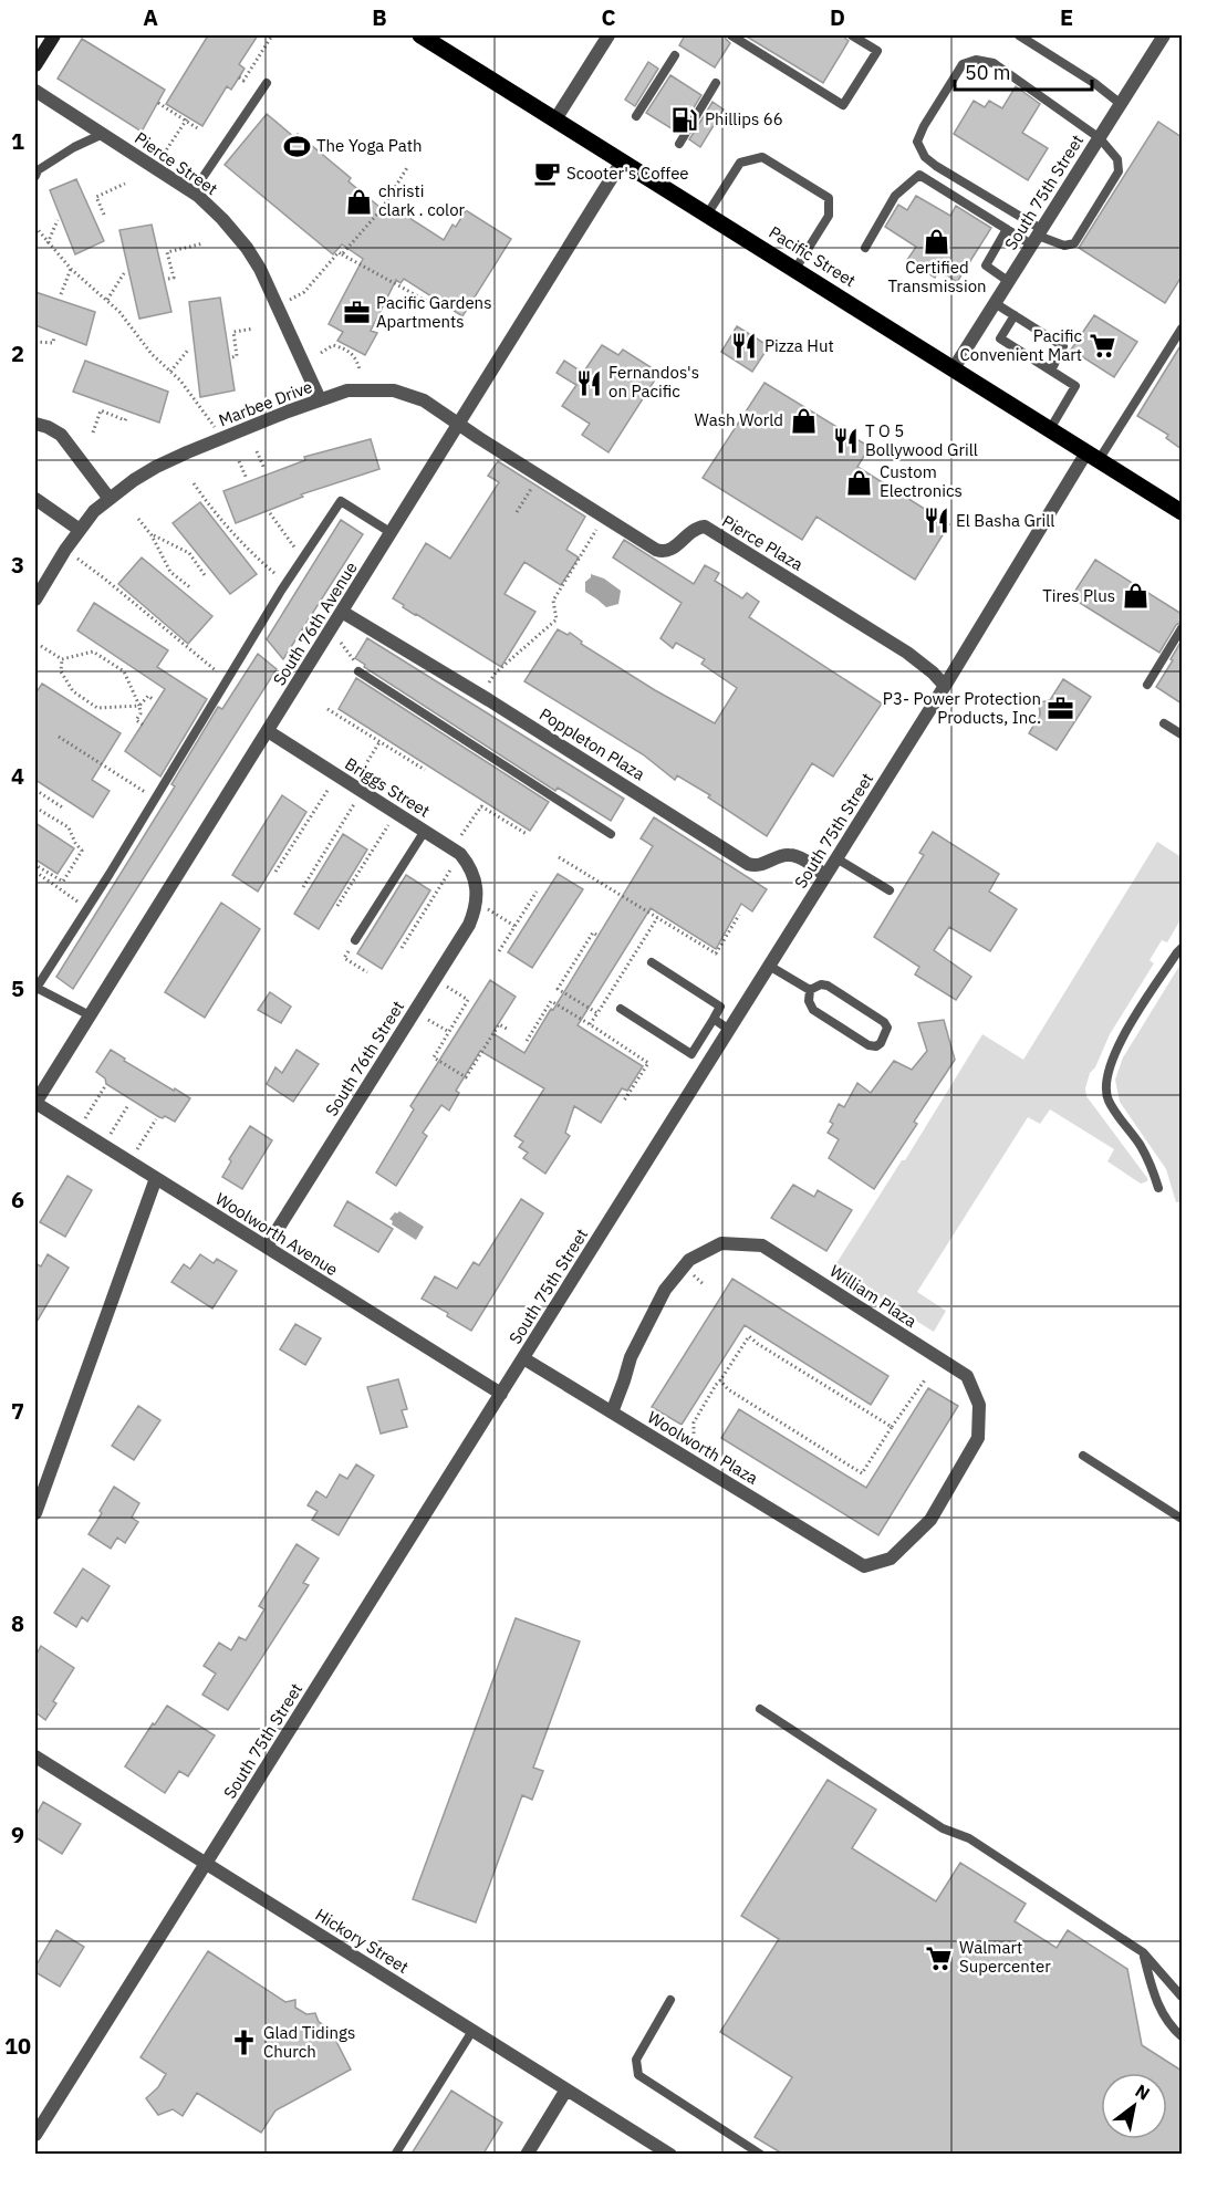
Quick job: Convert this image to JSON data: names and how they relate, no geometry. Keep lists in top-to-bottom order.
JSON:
{
  "streets": {
    "main road": ["Pacific Street"],
    "street": [
      "Pierce Street",
      "South 75th Street",
      "Marbee Drive",
      "Pierce Plaza",
      "South 76th Avenue",
      "Poppleton Plaza",
      "Briggs Street",
      "South 76th Street",
      "Woolworth Avenue",
      "William Plaza",
      "Woolworth Plaza",
      "Hickory Street"
    ]
  },
  "crossings": [
    ["Pierce Street", "Marbee Drive"],
    ["South 75th Street", "Pacific Street"],
    ["South 75th Street", "Pierce Plaza"],
    ["South 75th Street", "Poppleton Plaza"],
    ["South 75th Street", "Woolworth Avenue"],
    ["South 75th Street", "Woolworth Plaza"],
    ["South 75th Street", "Hickory Street"],
    ["Pacific Street", "South 76th Avenue"],
    ["Marbee Drive", "Pierce Plaza"],
    ["Marbee Drive", "South 76th Avenue"],
    ["Pierce Plaza", "South 76th Avenue"],
    ["South 76th Avenue", "Poppleton Plaza"],
    ["South 76th Avenue", "Briggs Street"],
    ["South 76th Avenue", "Woolworth Avenue"],
    ["Briggs Street", "South 76th Street"],
    ["South 76th Street", "Woolworth Avenue"],
    ["William Plaza", "Woolworth Plaza"]
  ],
  "places": {
    "fuel station": ["Phillips 66"],
    "sports": ["The Yoga Path"],
    "cafe": ["Scooter's Coffee"],
    "shop": [
      "christi clark . color",
      "Certified Transmission",
      "Wash World",
      "Custom Electronics",
      "Tires Plus"
    ],
    "office": ["Pacific Gardens Apartments", "P3- Power Protection Products, Inc."],
    "restaurant": [
      "Pizza Hut",
      "Fernandos's on Pacific",
      "T O 5 Bollywood Grill",
      "El Basha Grill"
    ],
    "supermarket": ["Pacific Convenient Mart", "Walmart Supercenter"],
    "church": ["Glad Tidings Church"]
  },
  "scale_bar": "50 m",
  "north": "top right",
  "grid": {
    "columns": [
      "A",
      "B",
      "C",
      "D",
      "E"
    ],
    "rows": [
      "1",
      "2",
      "3",
      "4",
      "5",
      "6",
      "7",
      "8",
      "9",
      "10"
    ]
  }
}
